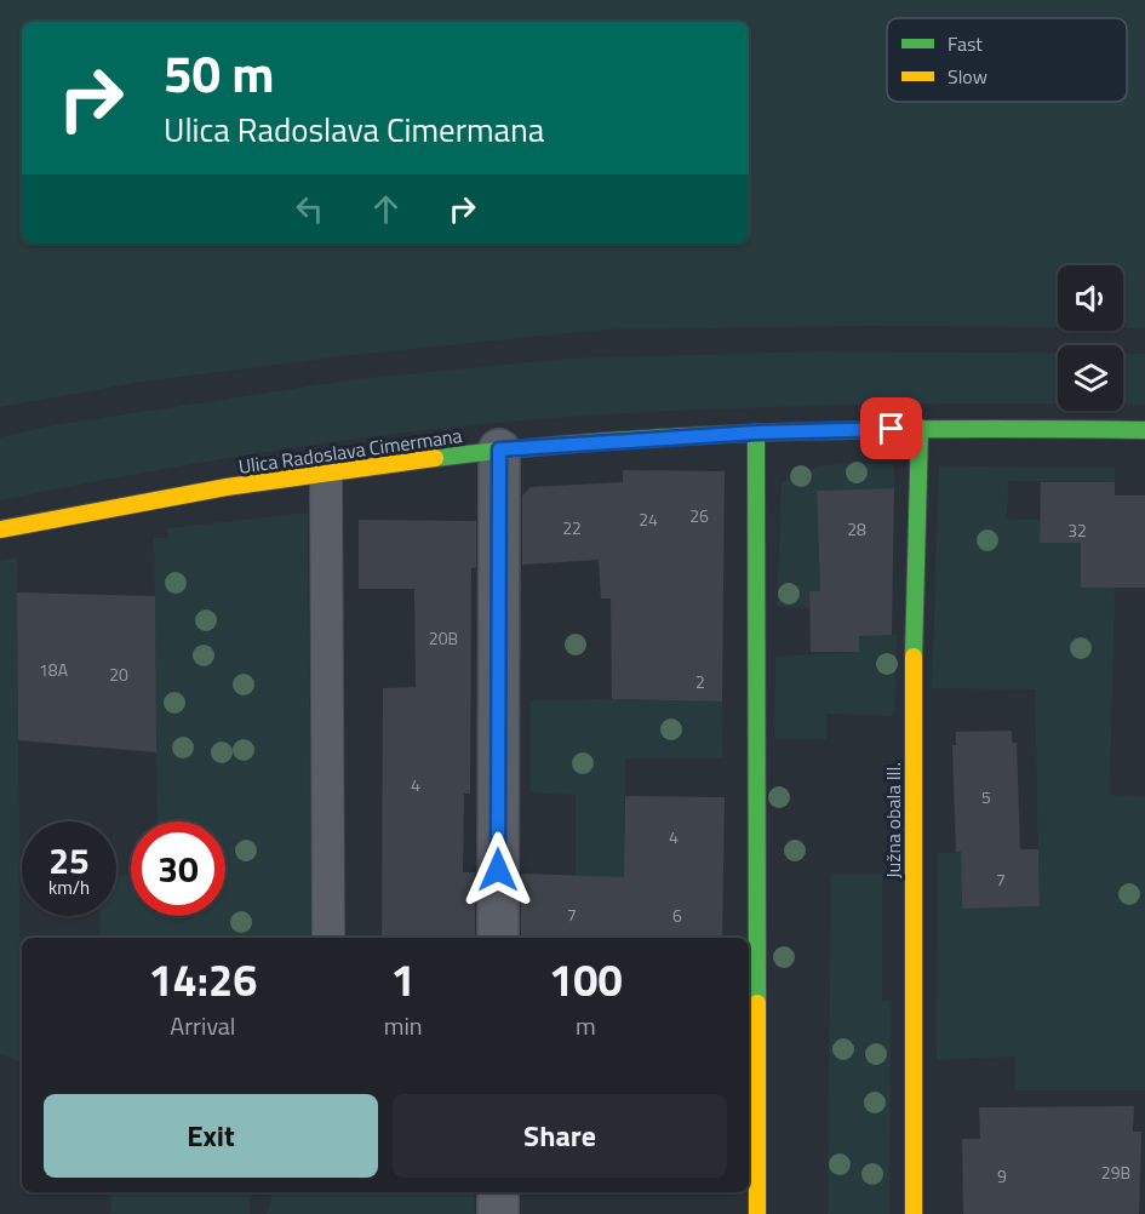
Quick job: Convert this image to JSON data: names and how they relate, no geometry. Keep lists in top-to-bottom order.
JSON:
{
  "streets": {
    "street": ["Ulica Radoslava Cimermana", "Južna obala III."]
  },
  "crossings": [
    ["Ulica Radoslava Cimermana", "Južna obala III."]
  ],
  "house_numbers": [
    "26",
    "24",
    "22",
    "28",
    "32",
    "20B",
    "18A",
    "20",
    "2",
    "4",
    "5",
    "4",
    "7",
    "7",
    "6",
    "29B",
    "9"
  ],
  "legend": ["Fast", "Slow"],
  "page": {
    "turn": ["50 m", "Ulica Radoslava Cimermana"],
    "speed": "25 km/h",
    "limit": "30",
    "eta": [
      "14:26",
      "Arrival",
      "1",
      "min",
      "100",
      "m"
    ],
    "buttons": ["Exit", "Share"]
  }
}
